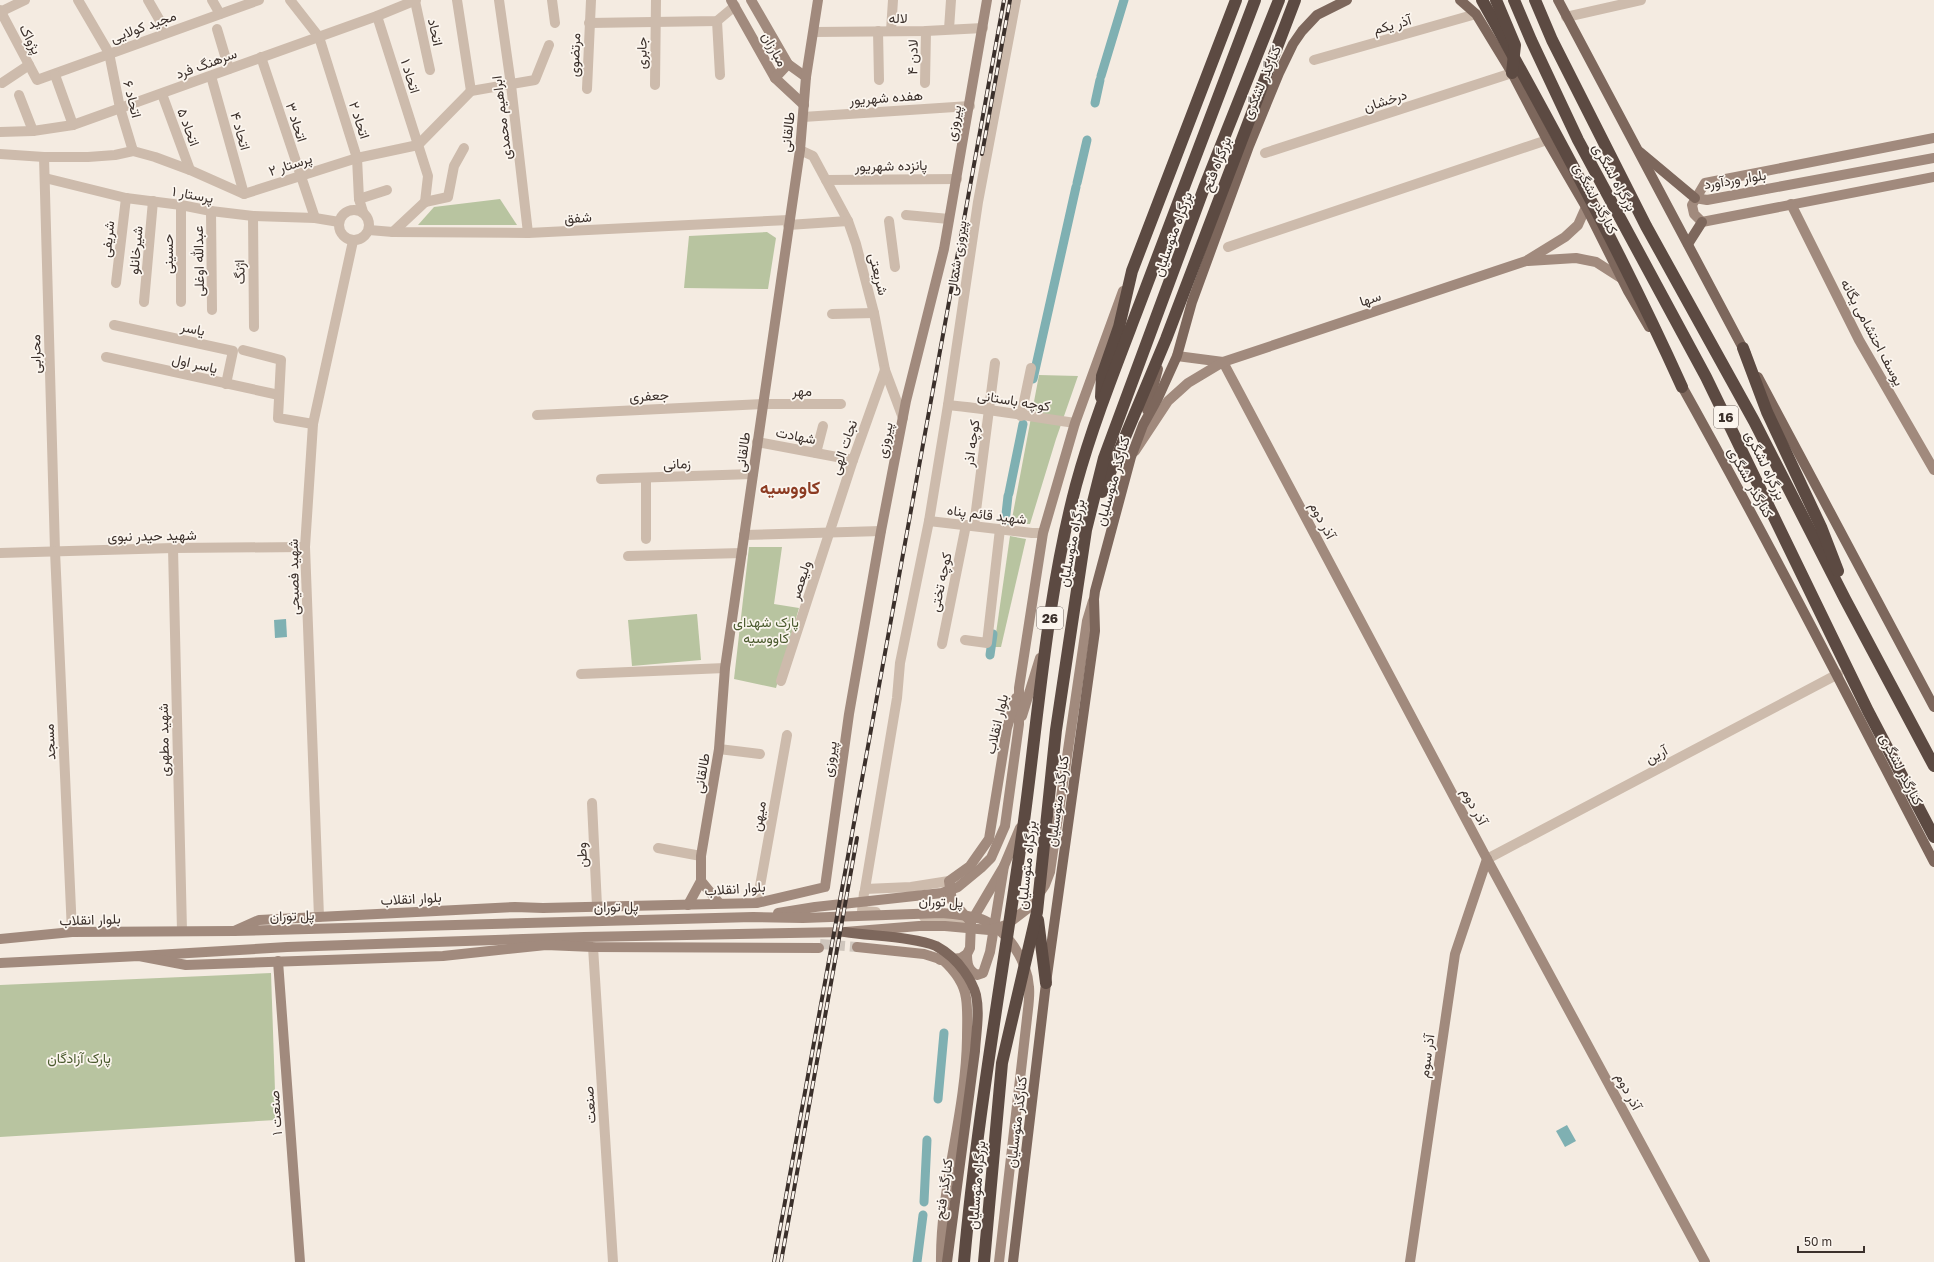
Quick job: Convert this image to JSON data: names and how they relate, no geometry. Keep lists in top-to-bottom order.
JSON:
{
  "streets": {
    "highway": [
      "بزرگراه فتح",
      "بزرگراه لشگری",
      "بزرگراه متوسلیان",
      "16",
      "26"
    ],
    "main road": [
      "کنارگذر لشگری",
      "کنارگذر متوسلیان",
      "پل توران",
      "کنارگذر فتح"
    ],
    "street": [
      "لاله",
      "آذر یکم",
      "مجید کولایی",
      "اتحاد",
      "پژواک",
      "مبارزان",
      "جابری",
      "مرتضوی",
      "لادن ۴",
      "سرهنگ فرد",
      "اتحاد ۱",
      "هفده شهریور",
      "اتحاد ۶",
      "درخشان",
      "ابراهیم محمدی",
      "اتحاد ۲",
      "اتحاد ۳",
      "پیروزی",
      "اتحاد ۵",
      "اتحاد ۴",
      "طالقانی",
      "پرستار ۲",
      "پانزده شهریور",
      "بلوار وردآورد",
      "پرستار ۱",
      "شفق",
      "شریفی",
      "شیرخانلو",
      "حسینی",
      "پیروزی شمالی",
      "عبدالله اوغلی",
      "اژنگ",
      "شریعتی",
      "سها",
      "یاسر",
      "یوسف احتشامی یگانه",
      "محرابی",
      "یاسر اول",
      "مهر",
      "جعفری",
      "کوچه باستانی",
      "شهادت",
      "کوچه اذر",
      "نجات الهی",
      "زمانی",
      "شهید قائم پناه",
      "آذر دوم",
      "شهید حیدر نبوی",
      "شهید فصیحی",
      "ولیعصر",
      "کوچه تختی",
      "بلوار انقلاب",
      "شهید مطهری",
      "مسجد",
      "آرین",
      "میهن",
      "وطن",
      "آذر سوم",
      "صنعت",
      "صنعت ۱"
    ]
  },
  "crossings": [
    ["لاله", "لادن ۴"],
    ["لاله", "پیروزی"],
    ["لاله", "طالقانی"],
    ["آذر یکم", "کنارگذر لشگری"],
    ["مجید کولایی", "پژواک"],
    ["مجید کولایی", "اتحاد ۶"],
    ["اتحاد", "سرهنگ فرد"],
    ["مبارزان", "طالقانی"],
    ["سرهنگ فرد", "اتحاد ۱"],
    ["سرهنگ فرد", "اتحاد ۶"],
    ["سرهنگ فرد", "اتحاد ۲"],
    ["سرهنگ فرد", "اتحاد ۳"],
    ["سرهنگ فرد", "اتحاد ۵"],
    ["سرهنگ فرد", "اتحاد ۴"],
    ["اتحاد ۱", "پرستار ۲"],
    ["کنارگذر لشگری", "درخشان"],
    ["کنارگذر لشگری", "سها"],
    ["کنارگذر لشگری", "کنارگذر متوسلیان"],
    ["کنارگذر لشگری", "آرین"],
    ["هفده شهریور", "پیروزی"],
    ["هفده شهریور", "طالقانی"],
    ["ابراهیم محمدی", "شفق"],
    ["اتحاد ۲", "پرستار ۲"],
    ["اتحاد ۲", "پرستار ۱"],
    ["اتحاد ۲", "شفق"],
    ["اتحاد ۲", "شهید فصیحی"],
    ["اتحاد ۳", "پرستار ۲"],
    ["اتحاد ۳", "پرستار ۱"],
    ["پیروزی", "پانزده شهریور"],
    ["پیروزی", "شریعتی"],
    ["پیروزی", "بلوار انقلاب"],
    ["اتحاد ۴", "پرستار ۲"],
    ["طالقانی", "شفق"],
    ["طالقانی", "شریعتی"],
    ["طالقانی", "مهر"],
    ["طالقانی", "جعفری"],
    ["طالقانی", "شهادت"],
    ["طالقانی", "زمانی"],
    ["طالقانی", "بلوار انقلاب"],
    ["بزرگراه فتح", "بزرگراه متوسلیان"],
    ["پانزده شهریور", "شریعتی"],
    ["پرستار ۱", "شفق"],
    ["پرستار ۱", "شریفی"],
    ["پرستار ۱", "شیرخانلو"],
    ["پرستار ۱", "حسینی"],
    ["پرستار ۱", "عبدالله اوغلی"],
    ["پرستار ۱", "اژنگ"],
    ["پرستار ۱", "محرابی"],
    ["پرستار ۱", "شهید فصیحی"],
    ["شفق", "شریعتی"],
    ["شفق", "شهید فصیحی"],
    ["پیروزی شمالی", "کوچه باستانی"],
    ["پیروزی شمالی", "شهید قائم پناه"],
    ["شریعتی", "نجات الهی"],
    ["سها", "کنارگذر متوسلیان"],
    ["سها", "آذر دوم"],
    ["یاسر", "یاسر اول"],
    ["محرابی", "شهید حیدر نبوی"],
    ["محرابی", "مسجد"],
    ["مهر", "جعفری"],
    ["کوچه باستانی", "کوچه اذر"],
    ["شهادت", "نجات الهی"],
    ["کوچه اذر", "شهید قائم پناه"],
    ["کوچه اذر", "کوچه تختی"],
    ["نجات الهی", "ولیعصر"],
    ["کنارگذر متوسلیان", "پل توران"],
    ["شهید قائم پناه", "کوچه تختی"],
    ["آذر دوم", "آرین"],
    ["آذر دوم", "آذر سوم"],
    ["شهید حیدر نبوی", "شهید فصیحی"],
    ["شهید حیدر نبوی", "شهید مطهری"],
    ["شهید حیدر نبوی", "مسجد"],
    ["شهید فصیحی", "بلوار انقلاب"],
    ["بلوار انقلاب", "شهید مطهری"],
    ["بلوار انقلاب", "مسجد"],
    ["بلوار انقلاب", "میهن"],
    ["بلوار انقلاب", "وطن"],
    ["بلوار انقلاب", "پل توران"],
    ["آرین", "آذر سوم"],
    ["پل توران", "کنارگذر فتح"]
  ],
  "districts": ["کاووسیه"],
  "parks": ["پارک شهدای کاووسیه", "پارک آزادگان"],
  "scale_bar": "50 m"
}
